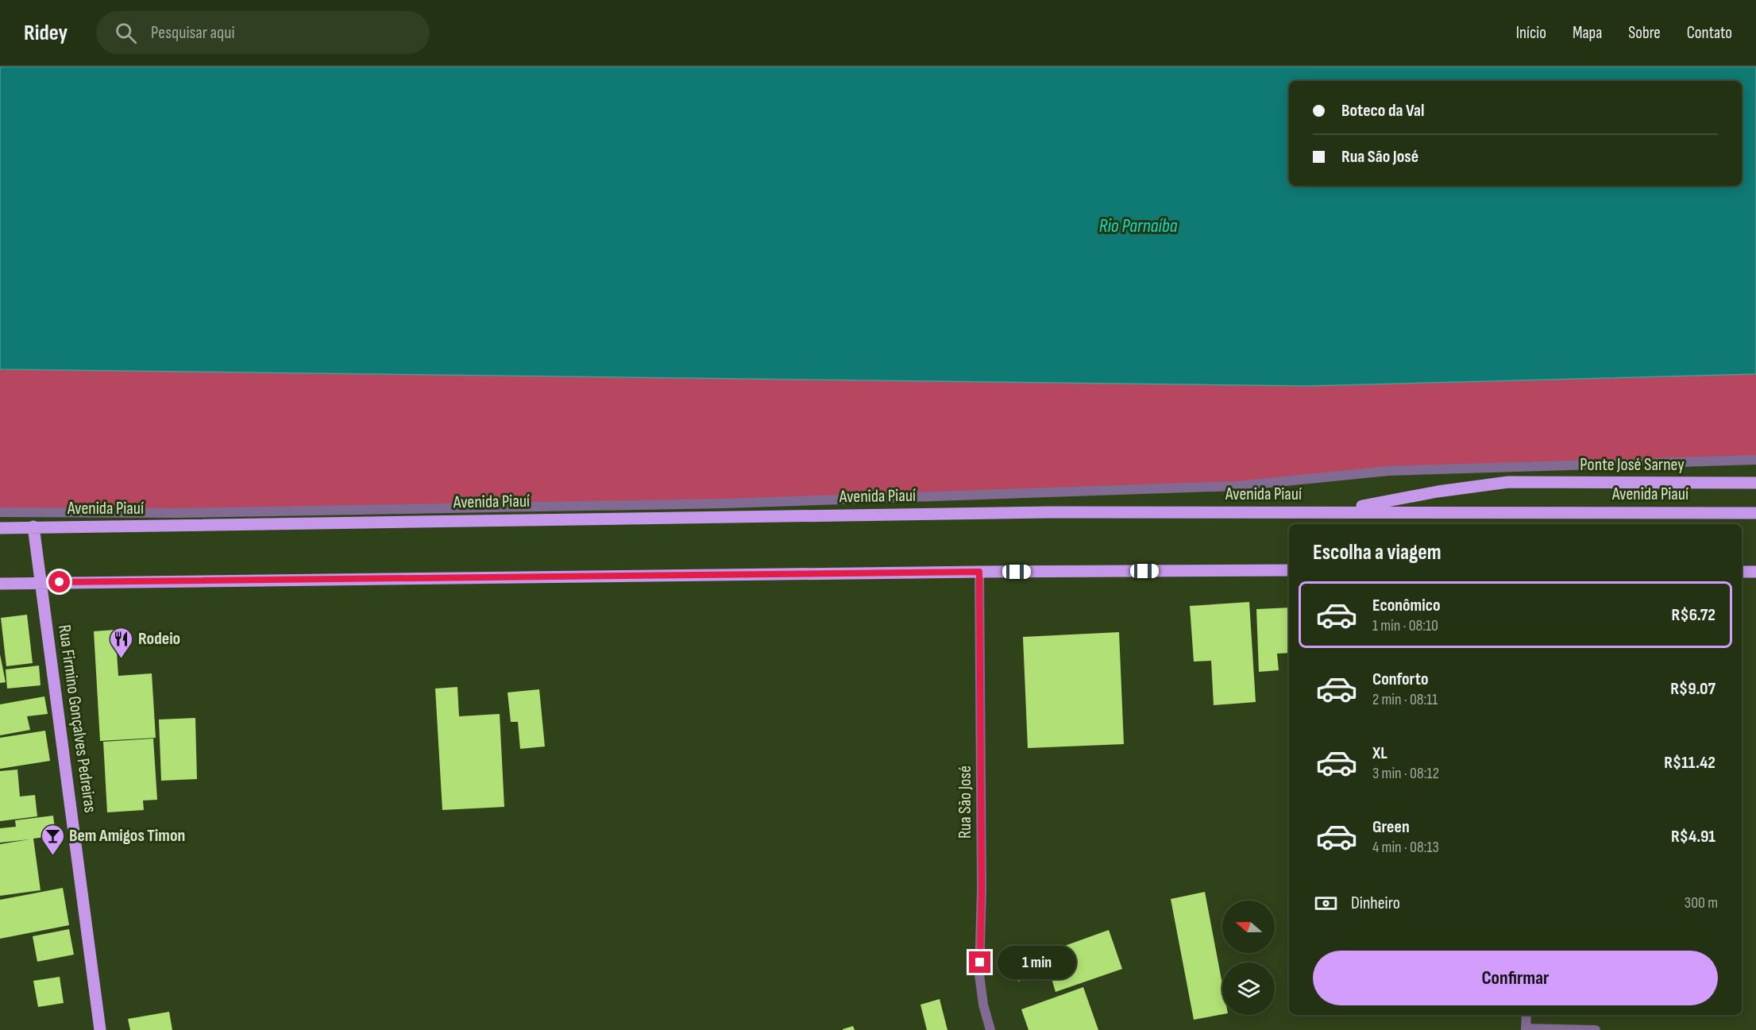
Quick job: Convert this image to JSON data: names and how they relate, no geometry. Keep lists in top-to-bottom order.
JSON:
{
  "streets": {
    "main road": ["Ponte José Sarney", "Avenida Piauí", "Rua Firmino Gonçalves Pedreiras"],
    "street": ["Rua São José"]
  },
  "crossings": [
    ["Ponte José Sarney", "Avenida Piauí"],
    ["Avenida Piauí", "Rua Firmino Gonçalves Pedreiras"]
  ],
  "water": ["Rio Parnaíba"],
  "places": {
    "restaurant": ["Rodeio"],
    "bar": ["Bem Amigos Timon"]
  },
  "north": "left",
  "page": {
    "header": "Ridey",
    "search": "Pesquisar aqui",
    "nav": [
      "Início",
      "Mapa",
      "Sobre",
      "Contato"
    ],
    "banner": ["Boteco da Val", "Rua São José"],
    "heading": "Escolha a viagem",
    "list": [
      {
        "name": "Econômico",
        "note": "1 min · 08:10",
        "value": "R$6.72"
      },
      {
        "name": "Conforto",
        "note": "2 min · 08:11",
        "value": "R$9.07"
      },
      {
        "name": "XL",
        "note": "3 min · 08:12",
        "value": "R$11.42"
      },
      {
        "name": "Green",
        "note": "4 min · 08:13",
        "value": "R$4.91"
      }
    ],
    "pay": ["Dinheiro", "300 m"],
    "buttons": "Confirmar",
    "bubble": "1 min"
  }
}
